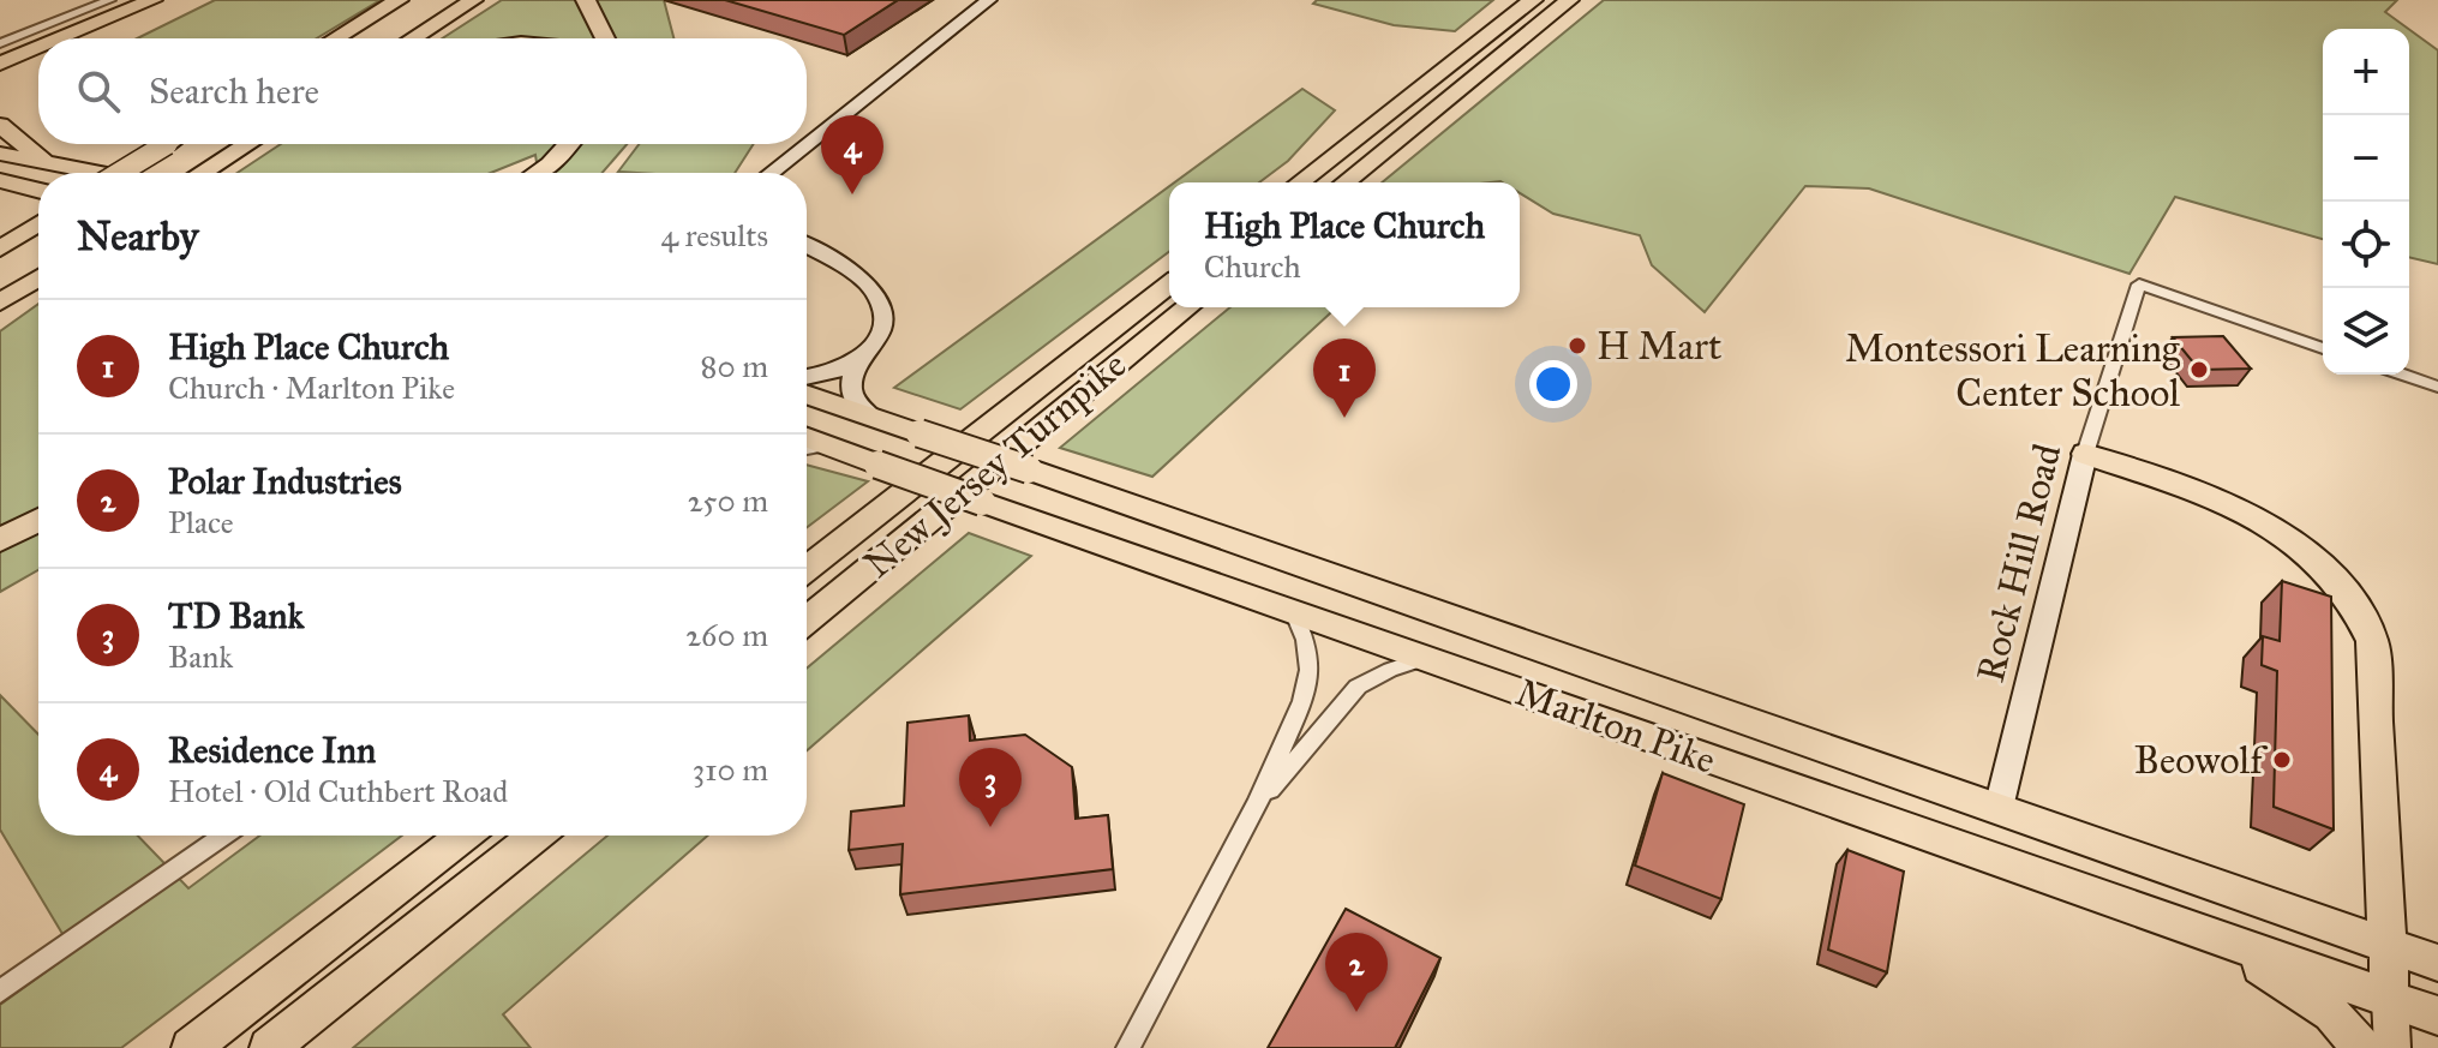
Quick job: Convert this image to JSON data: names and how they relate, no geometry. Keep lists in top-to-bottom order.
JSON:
{
  "streets": {
    "highway": ["New Jersey Turnpike", "Marlton Pike"],
    "street": ["Rock Hill Road"]
  },
  "crossings": [
    ["Rock Hill Road", "Marlton Pike"]
  ],
  "places": ["H Mart", "Montessori Learning Center School", "Beowolf"],
  "page": {
    "map_buttons": ["+", "−"],
    "search": "Search here",
    "pins": [
      "4",
      "1",
      "3",
      "2"
    ],
    "heading": ["Nearby", "4 results"],
    "popup": ["High Place Church", "Church"],
    "list": [
      {
        "mark": "1",
        "name": "High Place Church",
        "note": "Church · Marlton Pike",
        "value": "80 m"
      },
      {
        "mark": "2",
        "name": "Polar Industries",
        "note": "Place",
        "value": "250 m"
      },
      {
        "mark": "3",
        "name": "TD Bank",
        "note": "Bank",
        "value": "260 m"
      },
      {
        "mark": "4",
        "name": "Residence Inn",
        "note": "Hotel · Old Cuthbert Road",
        "value": "310 m"
      }
    ]
  }
}
